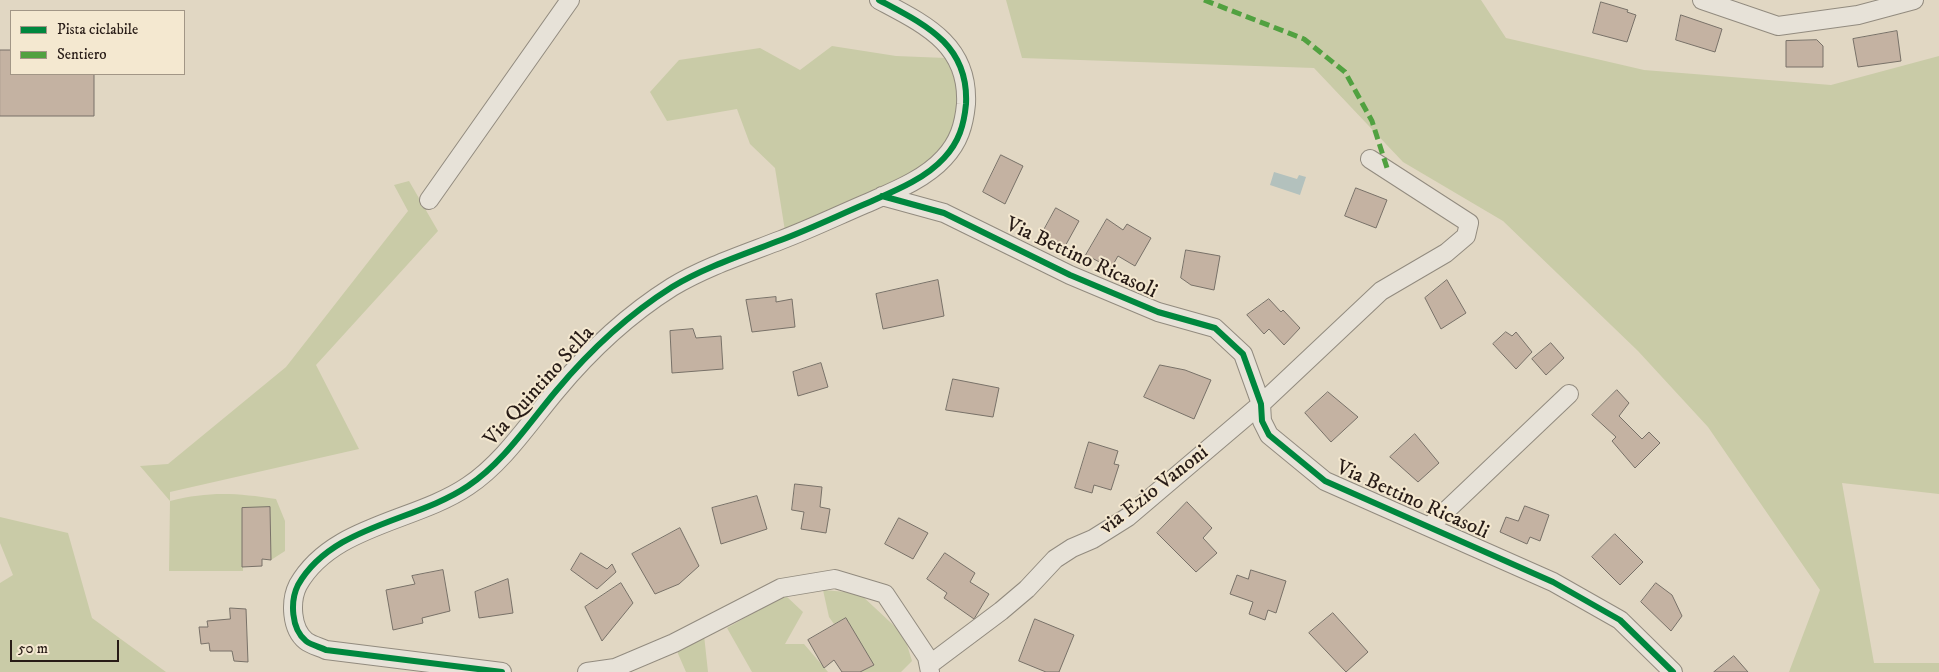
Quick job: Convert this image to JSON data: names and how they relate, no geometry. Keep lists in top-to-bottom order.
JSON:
{
  "streets": {
    "street": ["Via Bettino Ricasoli", "Via Quintino Sella", "via Ezio Vanoni"]
  },
  "crossings": [
    ["Via Bettino Ricasoli", "Via Quintino Sella"],
    ["Via Bettino Ricasoli", "via Ezio Vanoni"]
  ],
  "legend": ["Pista ciclabile", "Sentiero"],
  "scale_bar": "50 m"
}
